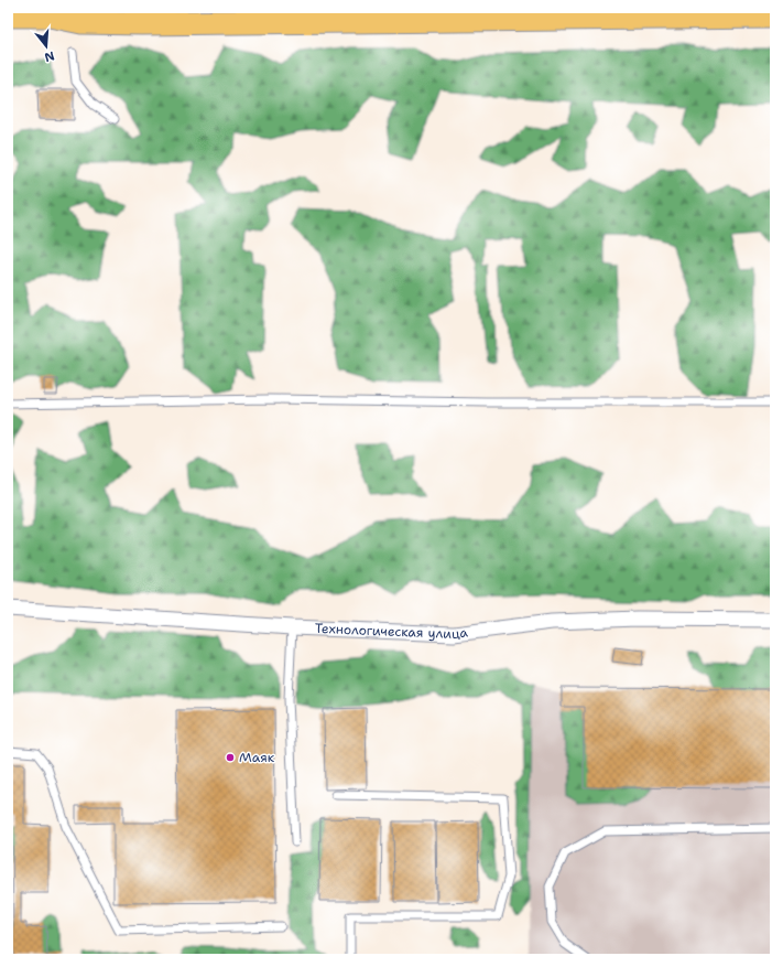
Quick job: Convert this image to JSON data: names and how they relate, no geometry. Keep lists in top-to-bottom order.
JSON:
{
  "streets": {
    "street": ["Технологическая улица"]
  },
  "places": ["Маяк"],
  "north": "bottom"
}
